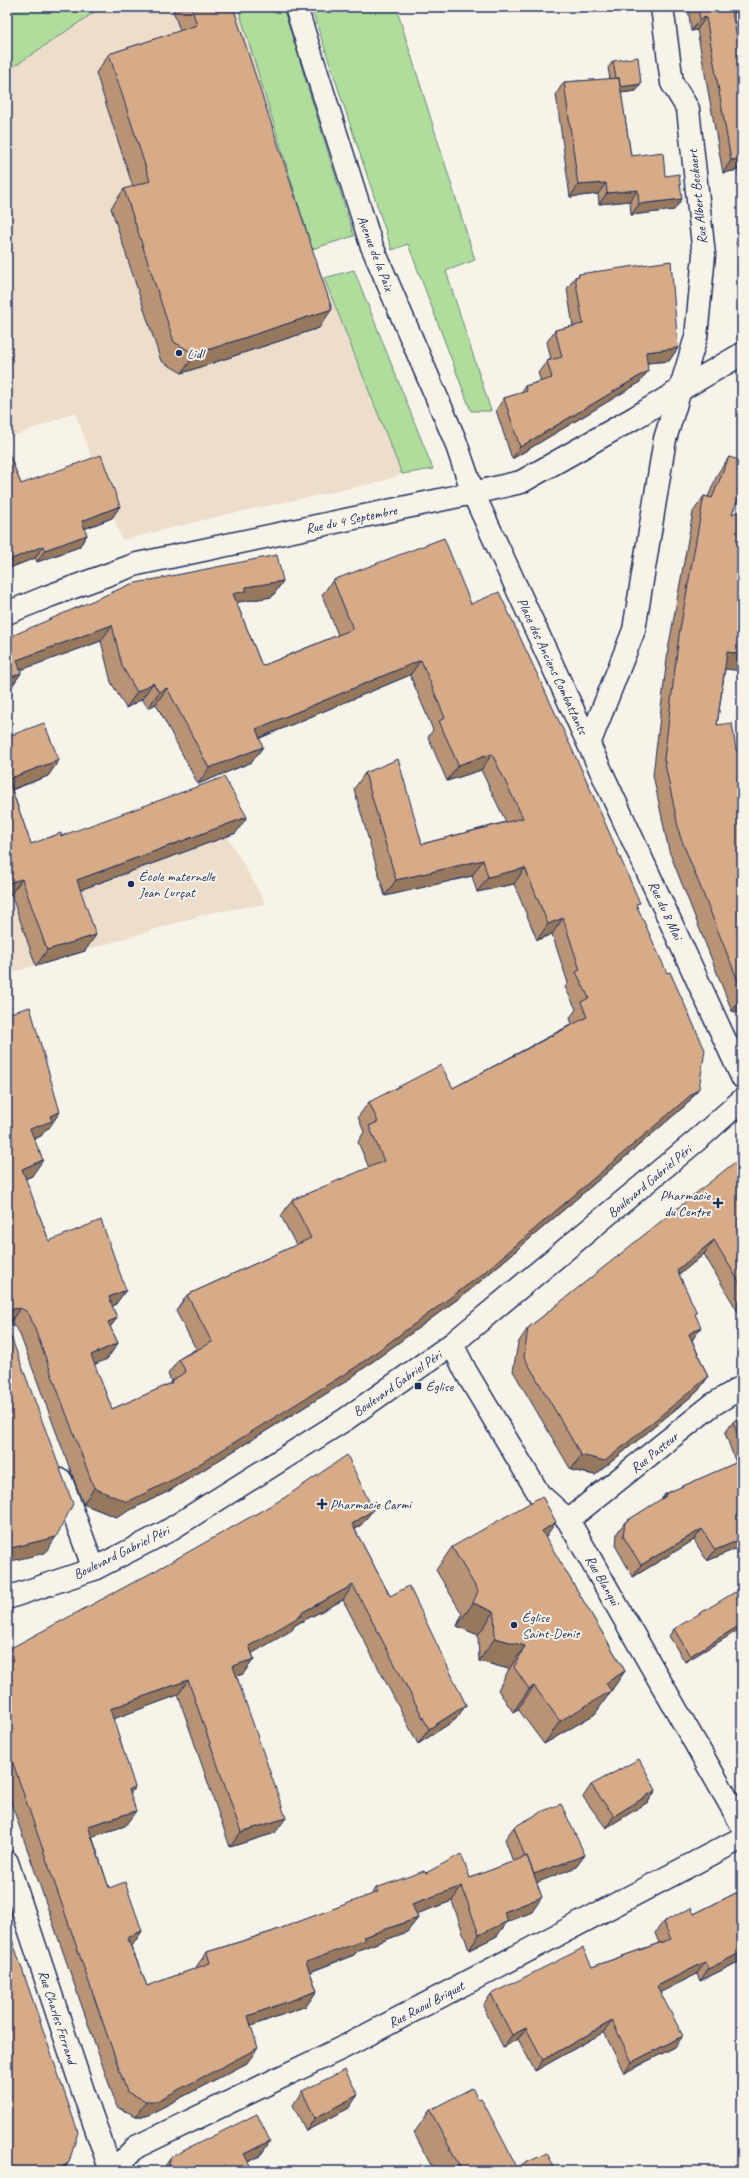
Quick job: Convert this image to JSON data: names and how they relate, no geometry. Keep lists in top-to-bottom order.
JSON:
{
  "streets": {
    "street": [
      "Rue Albert Beckaert",
      "Avenue de la Paix",
      "Rue du 4 Septembre",
      "Place des Anciens Combattants",
      "Rue du 8 Mai",
      "Boulevard Gabriel Péri",
      "Rue Pasteur",
      "Rue Blanqui",
      "Rue Raoul Briquet",
      "Rue Charles Ferrand"
    ]
  },
  "crossings": [
    ["Rue Albert Beckaert", "Rue du 4 Septembre"],
    ["Rue Albert Beckaert", "Place des Anciens Combattants"],
    ["Avenue de la Paix", "Rue du 4 Septembre"],
    ["Avenue de la Paix", "Place des Anciens Combattants"],
    ["Rue du 4 Septembre", "Place des Anciens Combattants"],
    ["Place des Anciens Combattants", "Rue du 8 Mai"],
    ["Boulevard Gabriel Péri", "Rue Blanqui"],
    ["Rue Pasteur", "Rue Blanqui"],
    ["Rue Raoul Briquet", "Rue Charles Ferrand"]
  ],
  "places": {
    "other": ["Lidl", "École maternelle Jean Lurçat", "Église Saint-Denis"],
    "health": ["Pharmacie du Centre", "Pharmacie Carmi"],
    "transit": ["Église"]
  }
}
